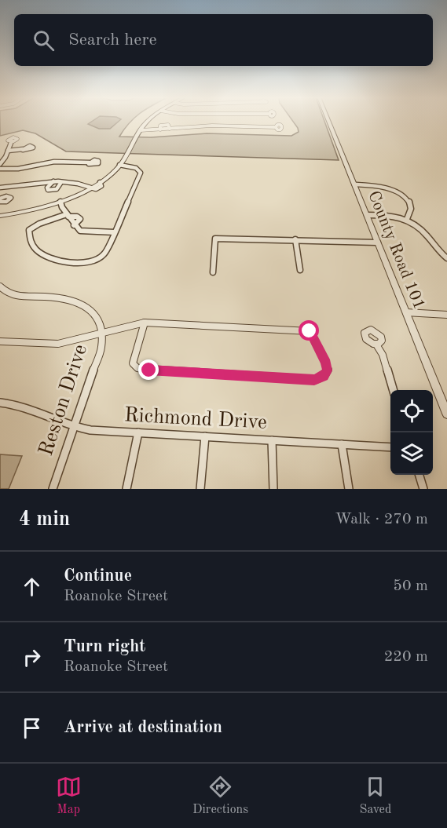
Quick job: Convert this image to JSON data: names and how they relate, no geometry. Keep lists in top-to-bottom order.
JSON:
{
  "streets": {
    "street": ["County Road 101", "Reston Drive", "Richmond Drive"]
  },
  "crossings": [
    ["Reston Drive", "Richmond Drive"]
  ],
  "page": {
    "search": "Search here",
    "heading": ["4 min", "Walk · 270 m"],
    "list": [
      ["Continue", "Roanoke Street", "50 m"],
      ["Turn right", "Roanoke Street", "220 m"],
      "Arrive at destination"
    ],
    "nav": ["Map", "Directions", "Saved"]
  }
}
